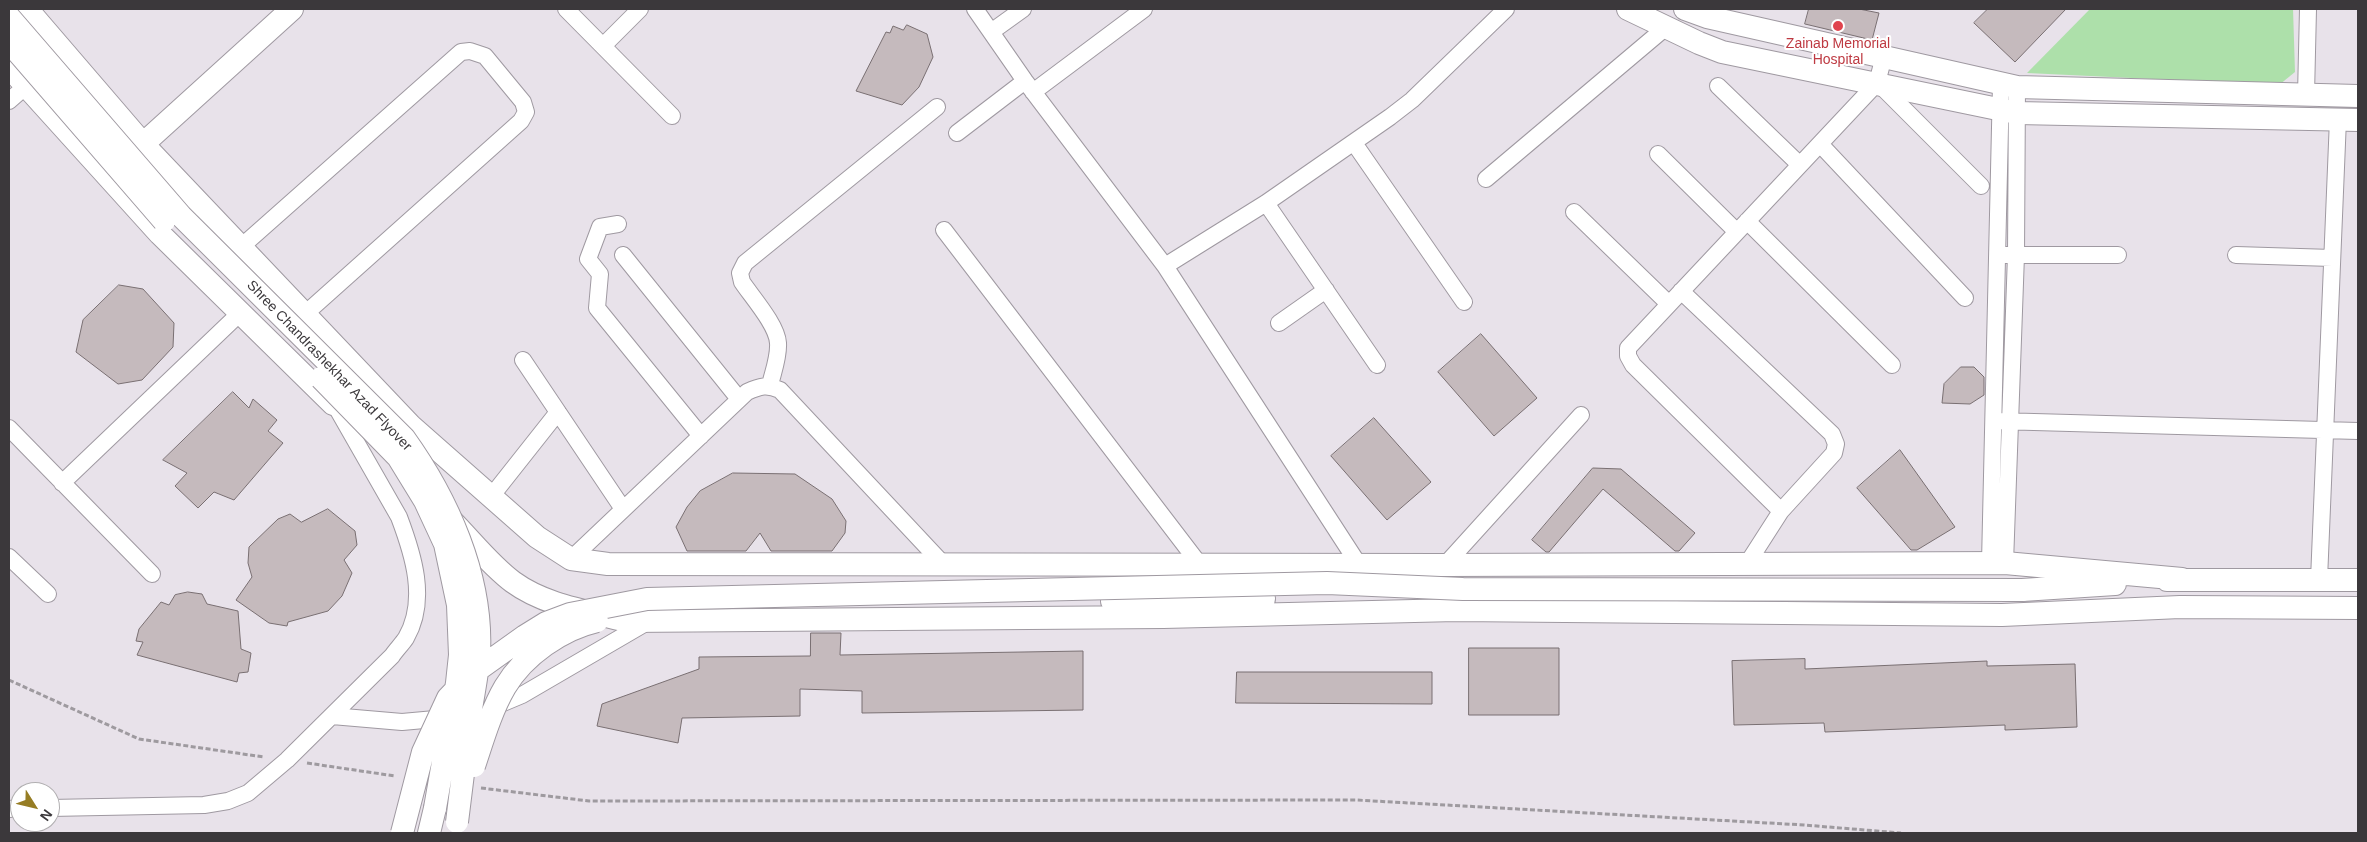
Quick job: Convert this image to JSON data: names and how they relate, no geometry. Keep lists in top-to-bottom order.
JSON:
{
  "streets": {
    "main road": ["Shree Chandrashekhar Azad Flyover"]
  },
  "places": ["Zainab Memorial Hospital"],
  "north": "bottom right"
}
